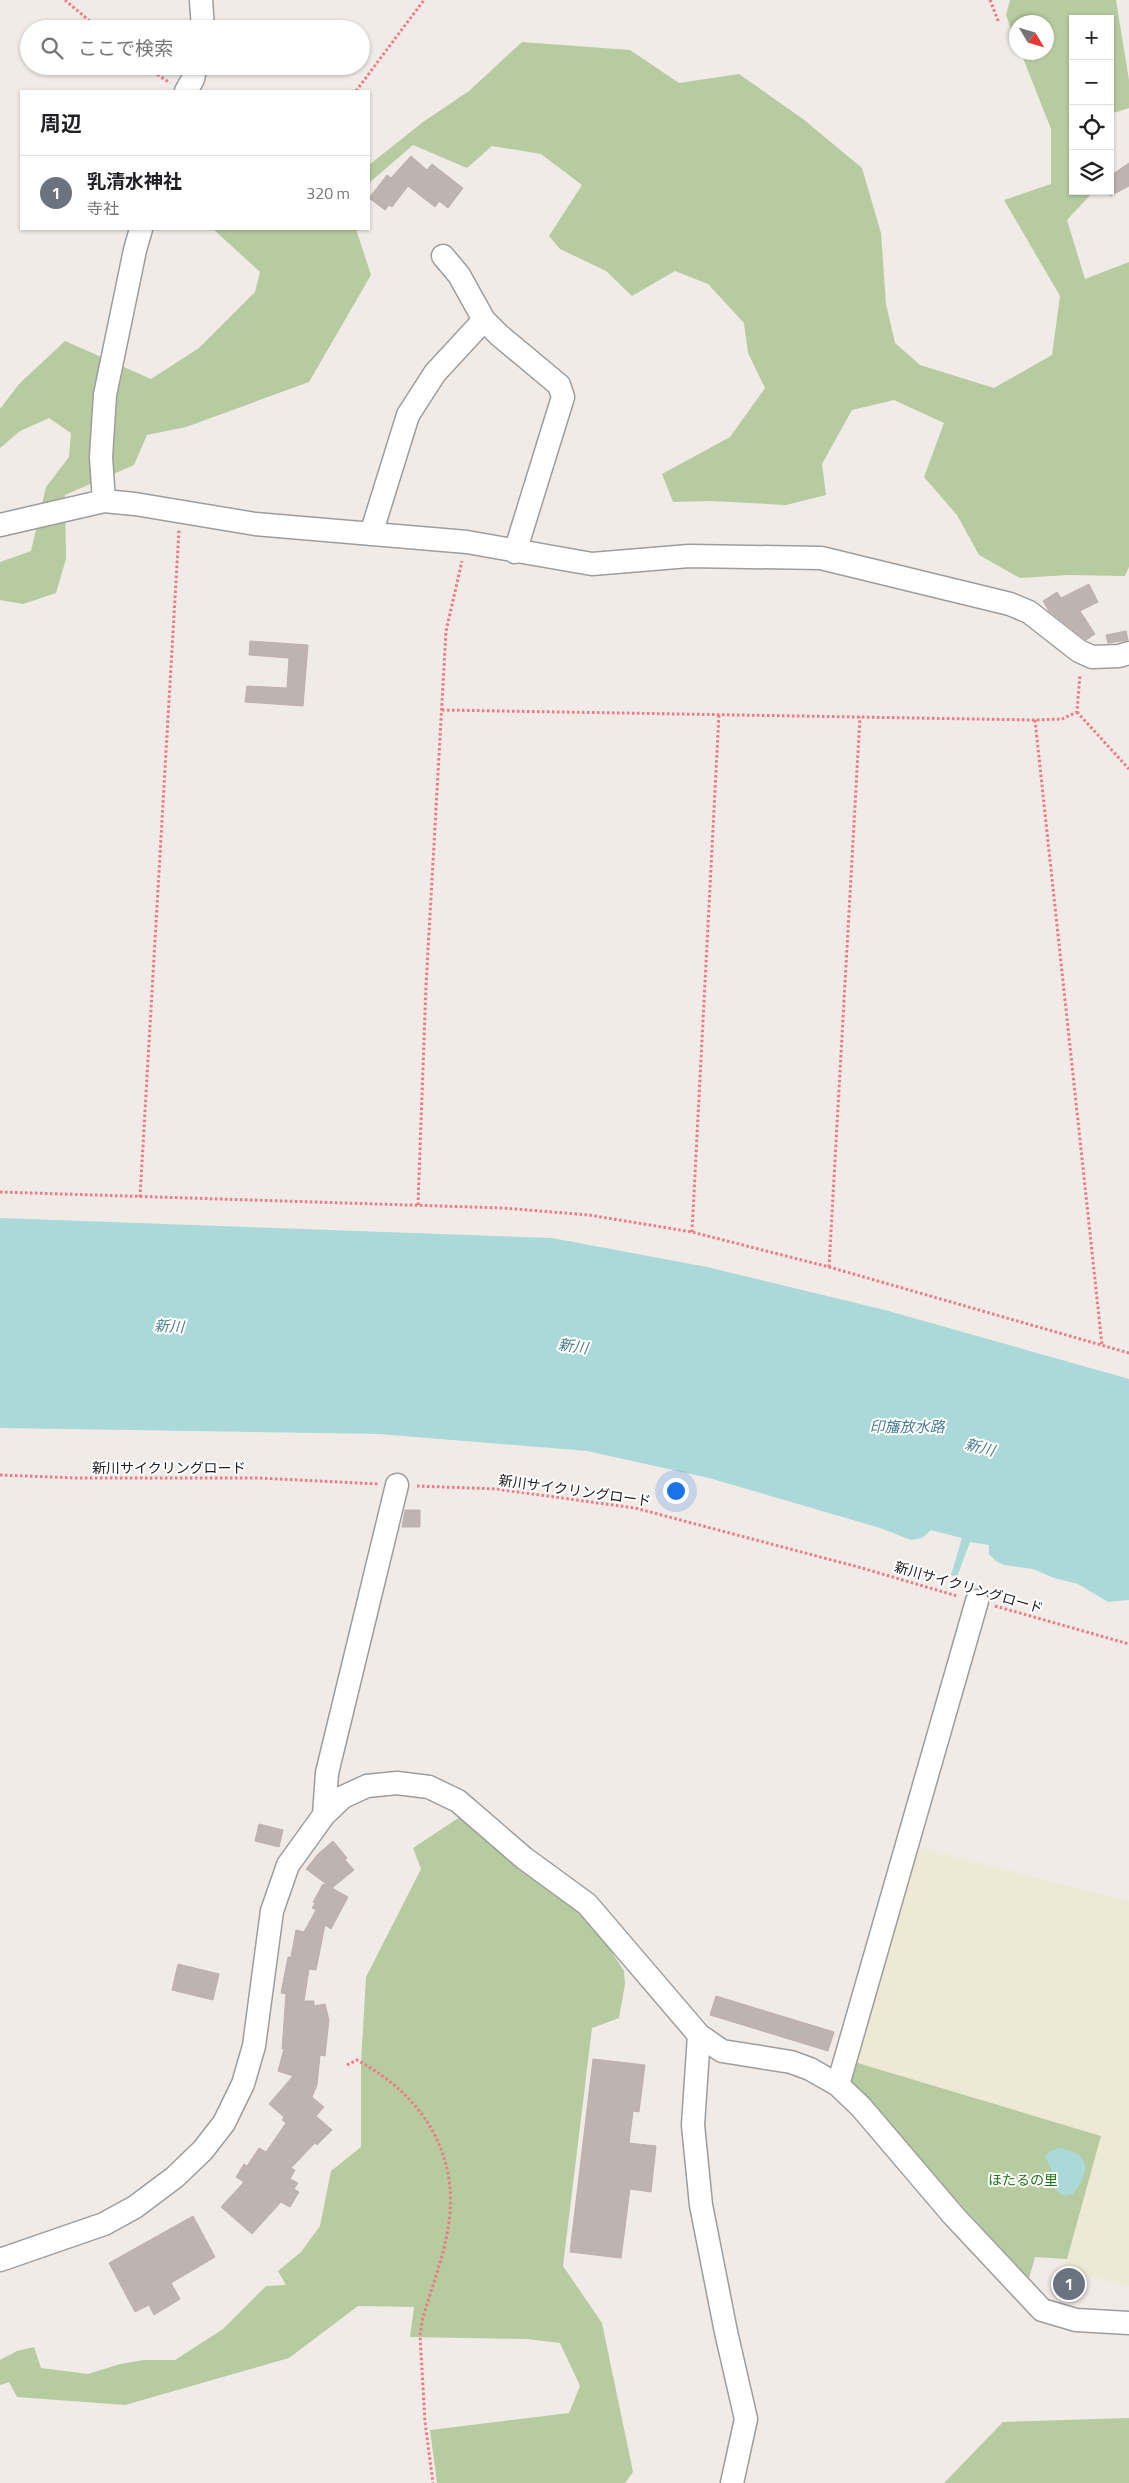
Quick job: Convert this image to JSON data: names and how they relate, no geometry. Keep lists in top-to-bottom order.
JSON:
{
  "streets": {
    "path": ["新川サイクリングロード"]
  },
  "water": ["新川", "印旛放水路"],
  "parks": ["ほたるの里"],
  "north": "bottom right",
  "page": {
    "map_buttons": ["+", "−"],
    "search": "ここで検索",
    "heading": "周辺",
    "list": [
      {
        "mark": "1",
        "name": "乳清水神社",
        "note": "寺社",
        "value": "320 m"
      }
    ],
    "pins": "1"
  }
}
